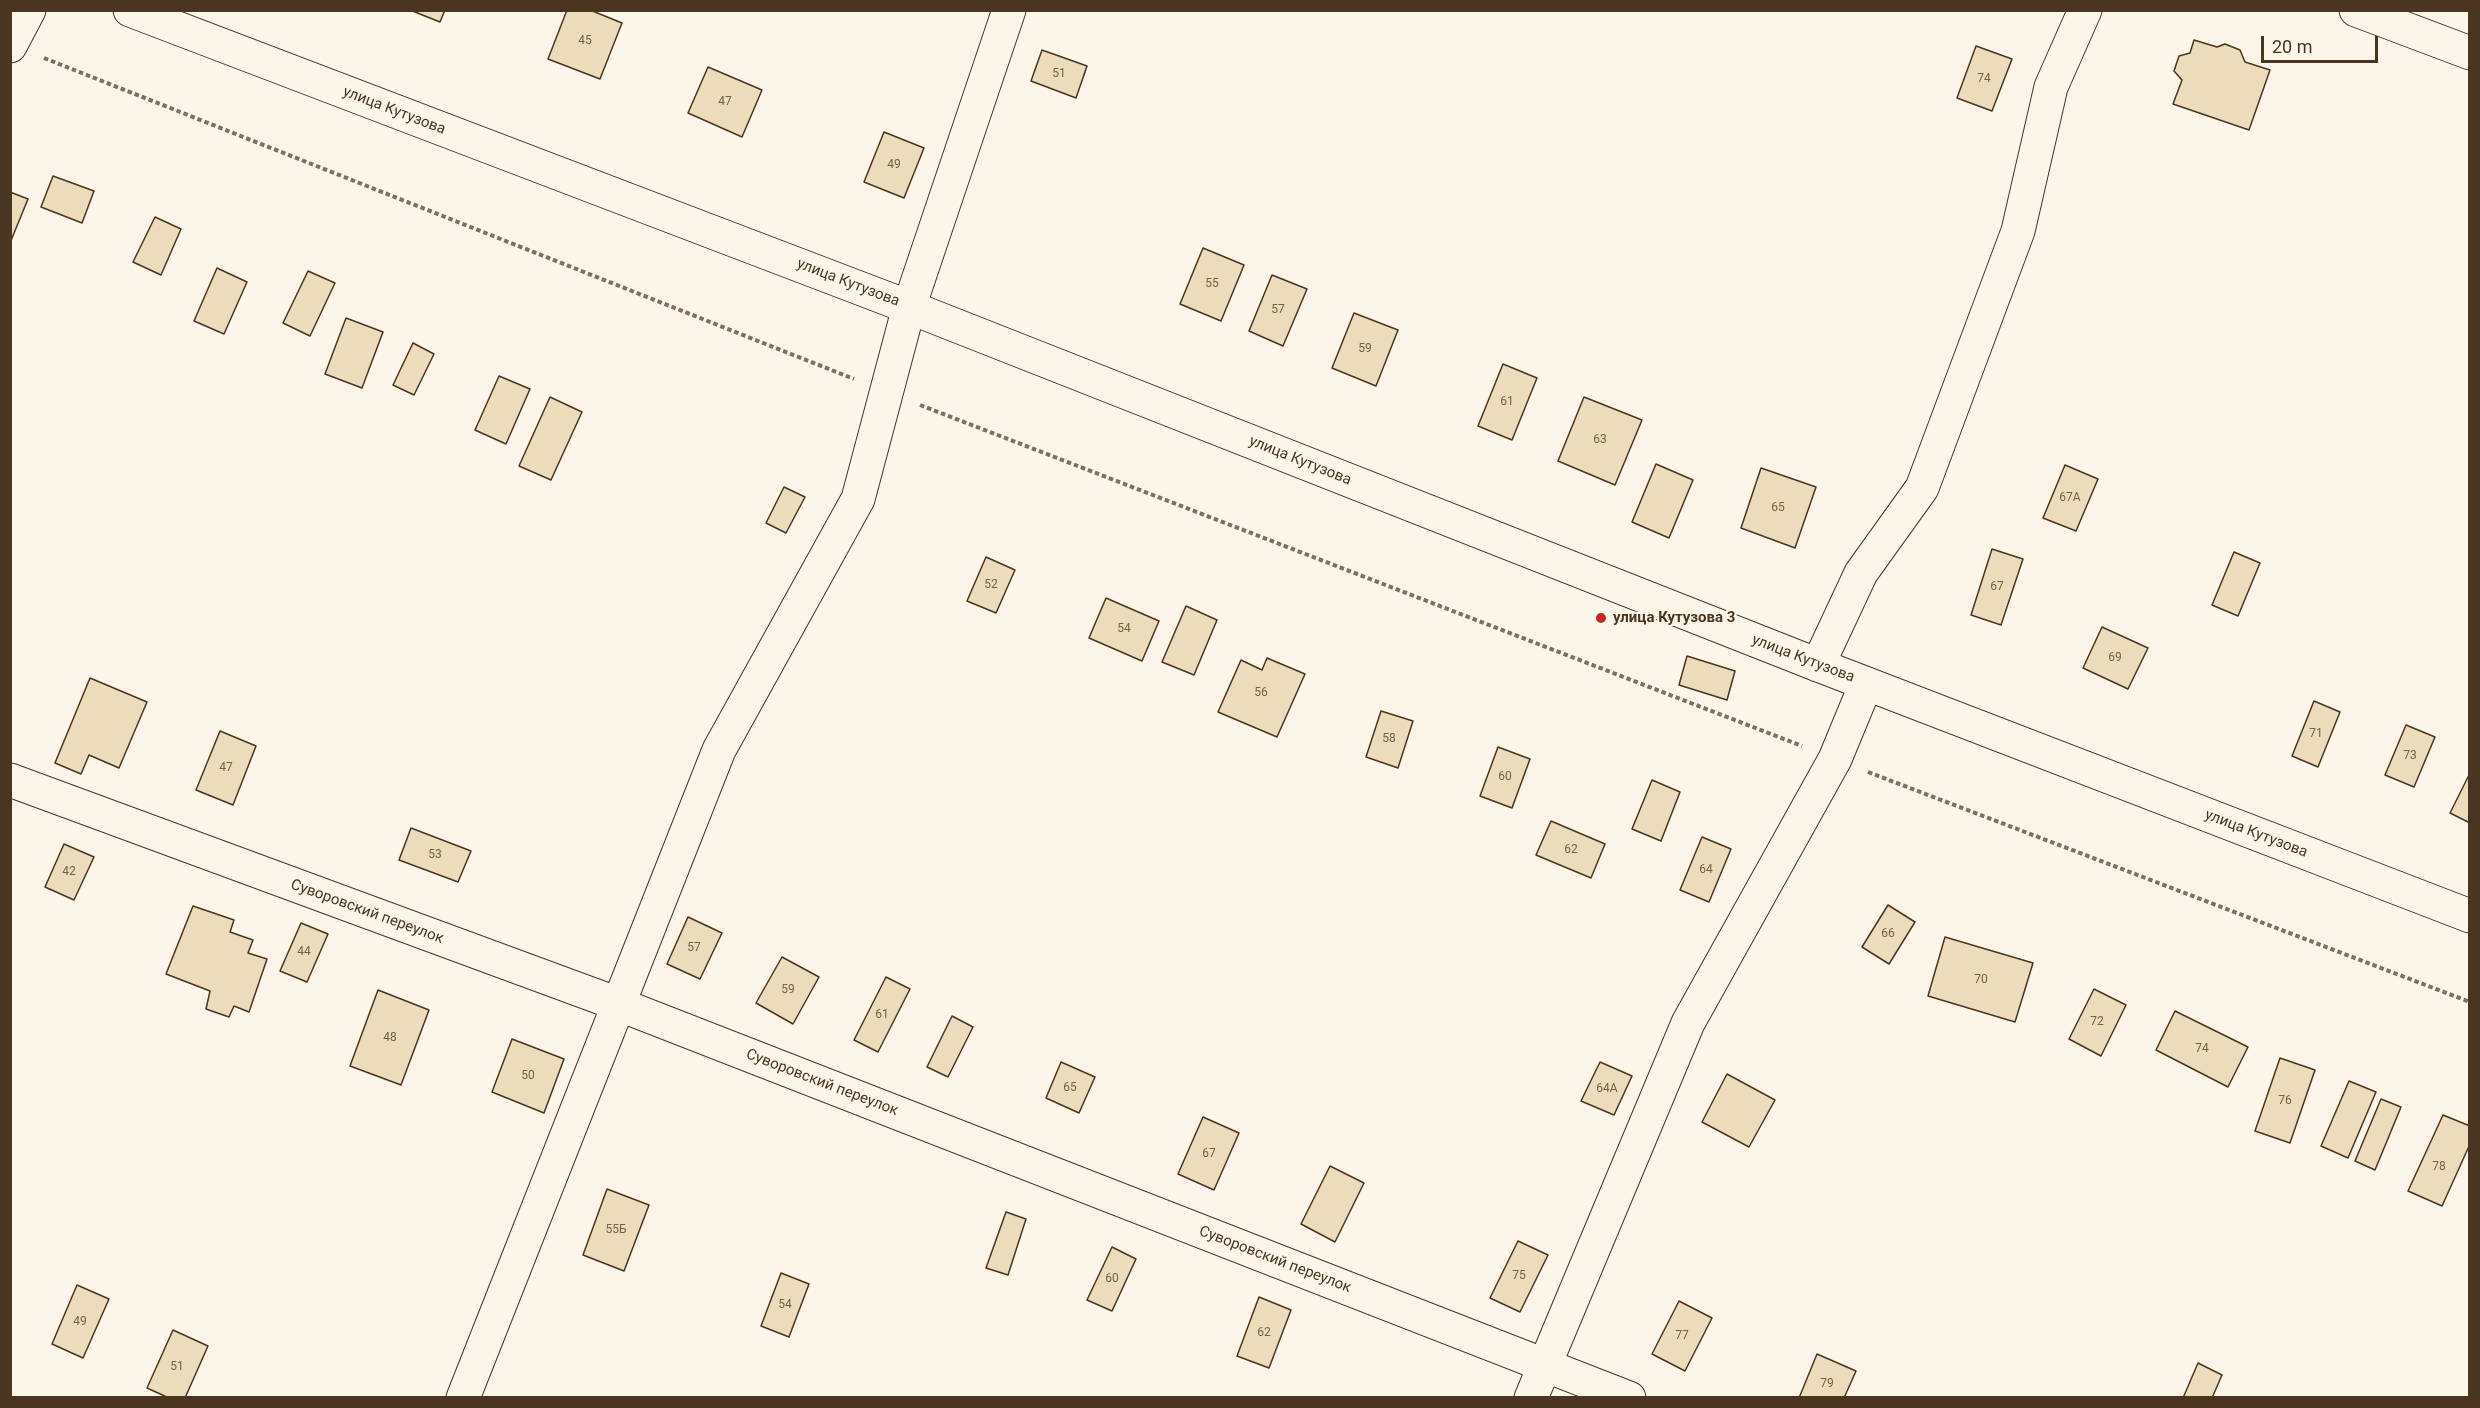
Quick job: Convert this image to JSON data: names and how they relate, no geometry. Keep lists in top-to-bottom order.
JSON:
{
  "streets": {
    "street": ["улица Кутузова", "Суворовский переулок"]
  },
  "places": ["улица Кутузова 3"],
  "house_numbers": [
    "45",
    "51",
    "74",
    "47",
    "49",
    "55",
    "57",
    "59",
    "61",
    "63",
    "67А",
    "65",
    "52",
    "67",
    "54",
    "69",
    "56",
    "71",
    "58",
    "73",
    "47",
    "60",
    "62",
    "53",
    "64",
    "42",
    "66",
    "57",
    "44",
    "70",
    "59",
    "61",
    "72",
    "48",
    "74",
    "50",
    "65",
    "64А",
    "76",
    "67",
    "78",
    "55Б",
    "75",
    "60",
    "54",
    "49",
    "62",
    "77",
    "51",
    "79"
  ],
  "scale_bar": "20 m"
}
